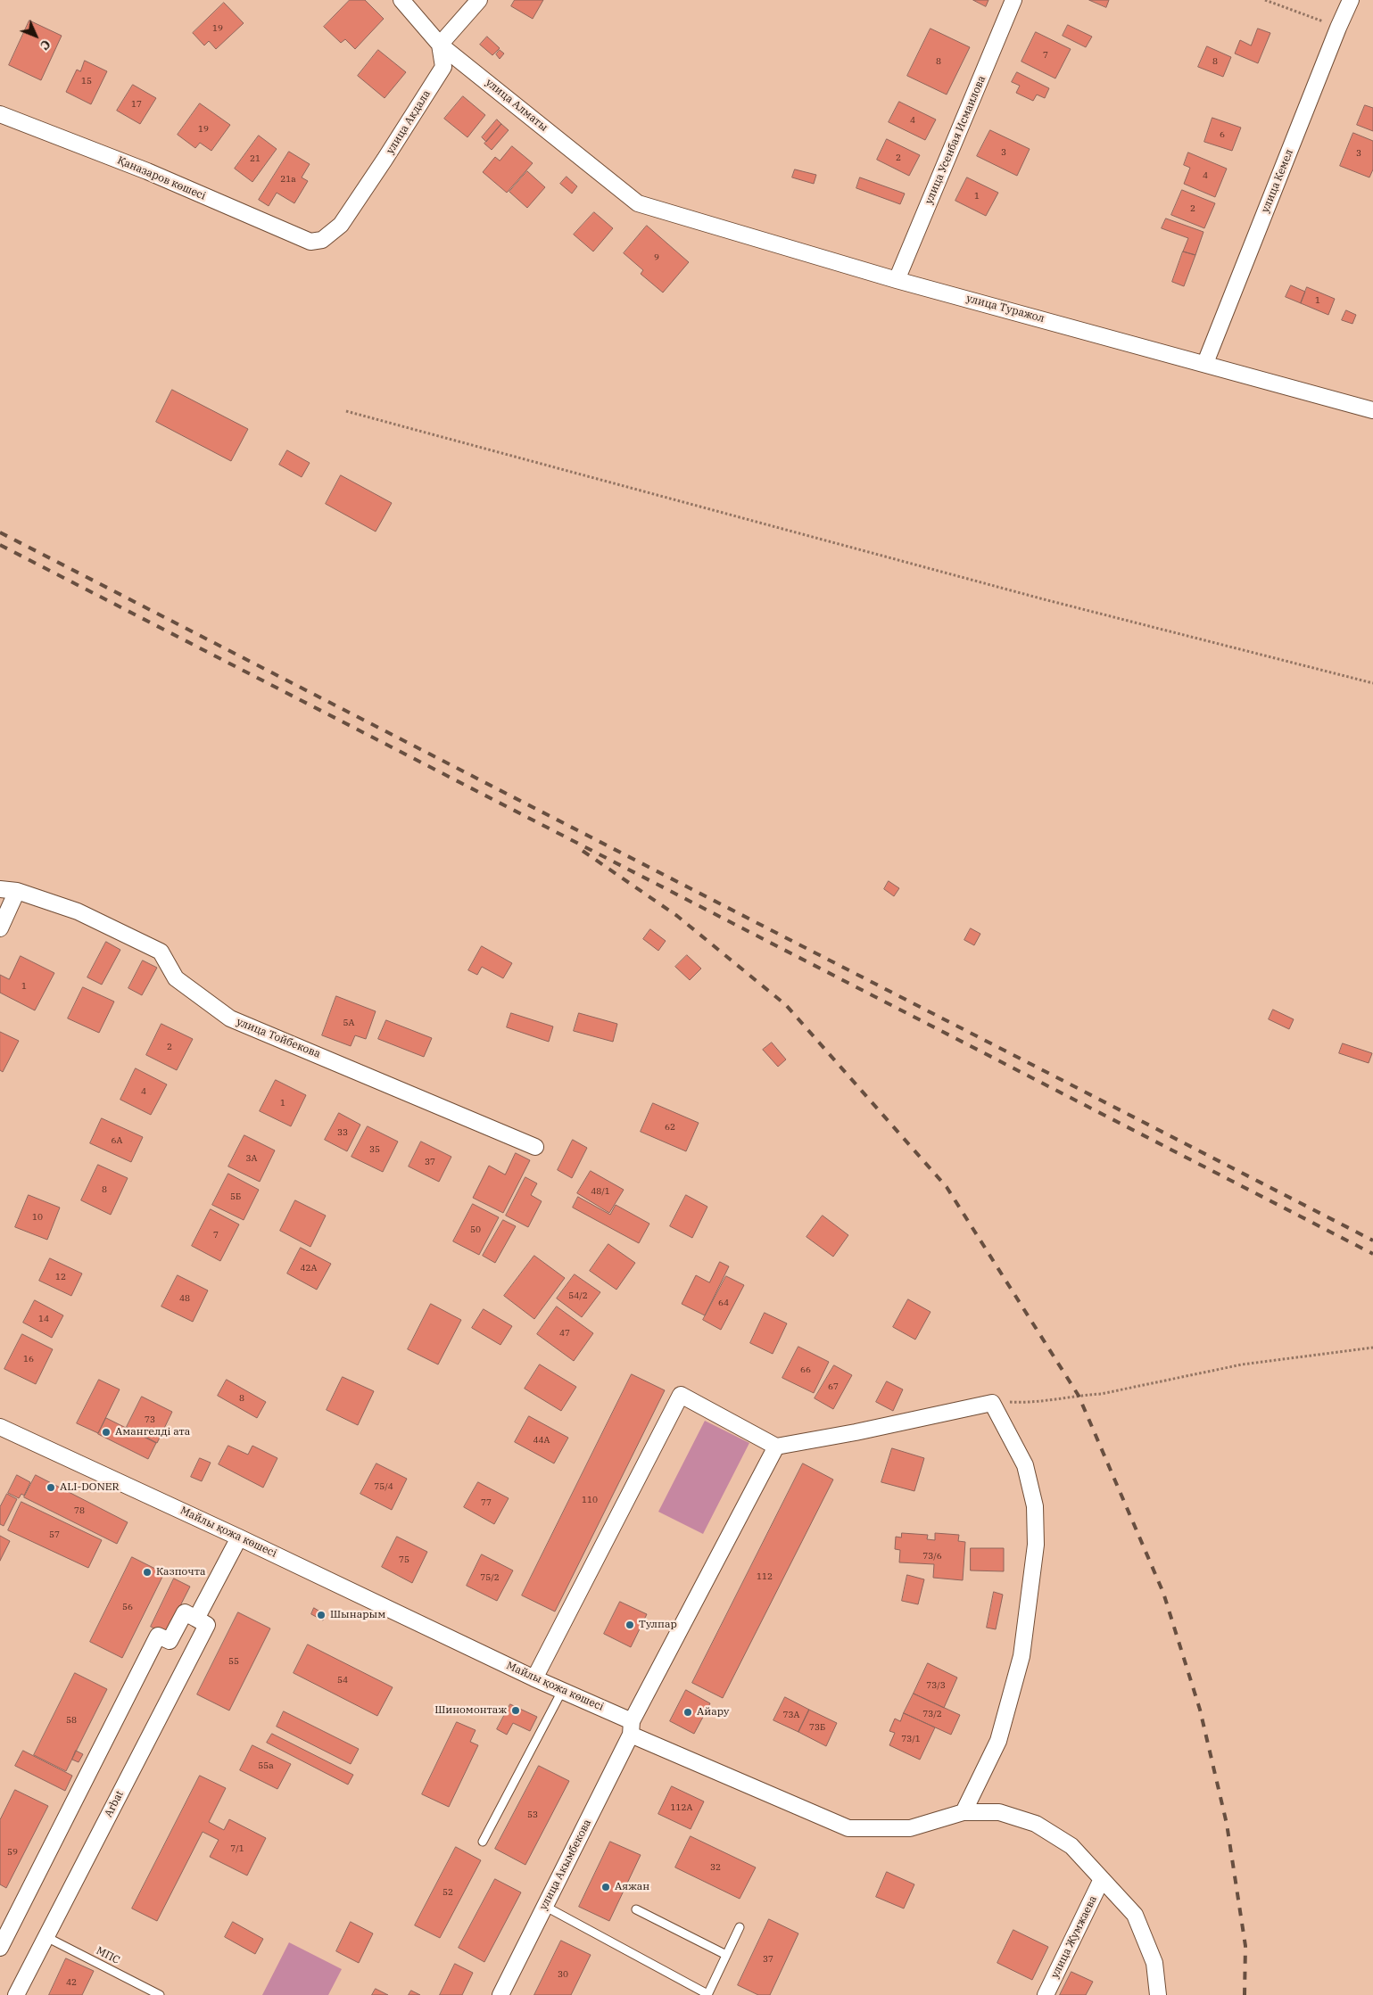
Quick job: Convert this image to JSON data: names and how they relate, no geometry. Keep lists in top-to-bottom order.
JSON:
{
  "streets": {
    "street": [
      "улица Алматы",
      "улица Акдала",
      "улица Усенбая Исмаилова",
      "Қаназаров көшесі",
      "улица Кемел",
      "улица Туражол",
      "улица Тойбекова",
      "Майлы қожа көшесі",
      "Arbat",
      "улица Акымбекова",
      "улица Жумжаева"
    ],
    "lane": ["МПС"]
  },
  "crossings": [
    ["улица Алматы", "улица Акдала"],
    ["улица Алматы", "улица Туражол"],
    ["улица Акдала", "Қаназаров көшесі"],
    ["улица Усенбая Исмаилова", "улица Туражол"],
    ["улица Кемел", "улица Туражол"],
    ["Майлы қожа көшесі", "улица Акымбекова"],
    ["Майлы қожа көшесі", "улица Жумжаева"],
    ["Arbat", "МПС"]
  ],
  "places": [
    "Амангелді ата",
    "ALI-DONER",
    "Казпочта",
    "Шынарым",
    "Тулпар",
    "Шиномонтаж",
    "Айару",
    "Аяжан"
  ],
  "house_numbers": [
    "19",
    "7",
    "8",
    "8",
    "15",
    "17",
    "4",
    "19",
    "6",
    "3",
    "3",
    "2",
    "21",
    "4",
    "21а",
    "1",
    "2",
    "9",
    "1",
    "1",
    "5А",
    "2",
    "4",
    "1",
    "62",
    "33",
    "6А",
    "35",
    "3А",
    "37",
    "8",
    "48/1",
    "5Б",
    "10",
    "50",
    "7",
    "42А",
    "12",
    "54/2",
    "48",
    "64",
    "14",
    "47",
    "16",
    "66",
    "67",
    "8",
    "73",
    "44А",
    "75/4",
    "110",
    "77",
    "78",
    "57",
    "73/6",
    "75",
    "112",
    "75/2",
    "56",
    "55",
    "54",
    "73/3",
    "73/2",
    "73А",
    "58",
    "73Б",
    "73/1",
    "55а",
    "112А",
    "53",
    "7/1",
    "59",
    "32",
    "52",
    "37",
    "30",
    "42"
  ],
  "north": "bottom right"
}
